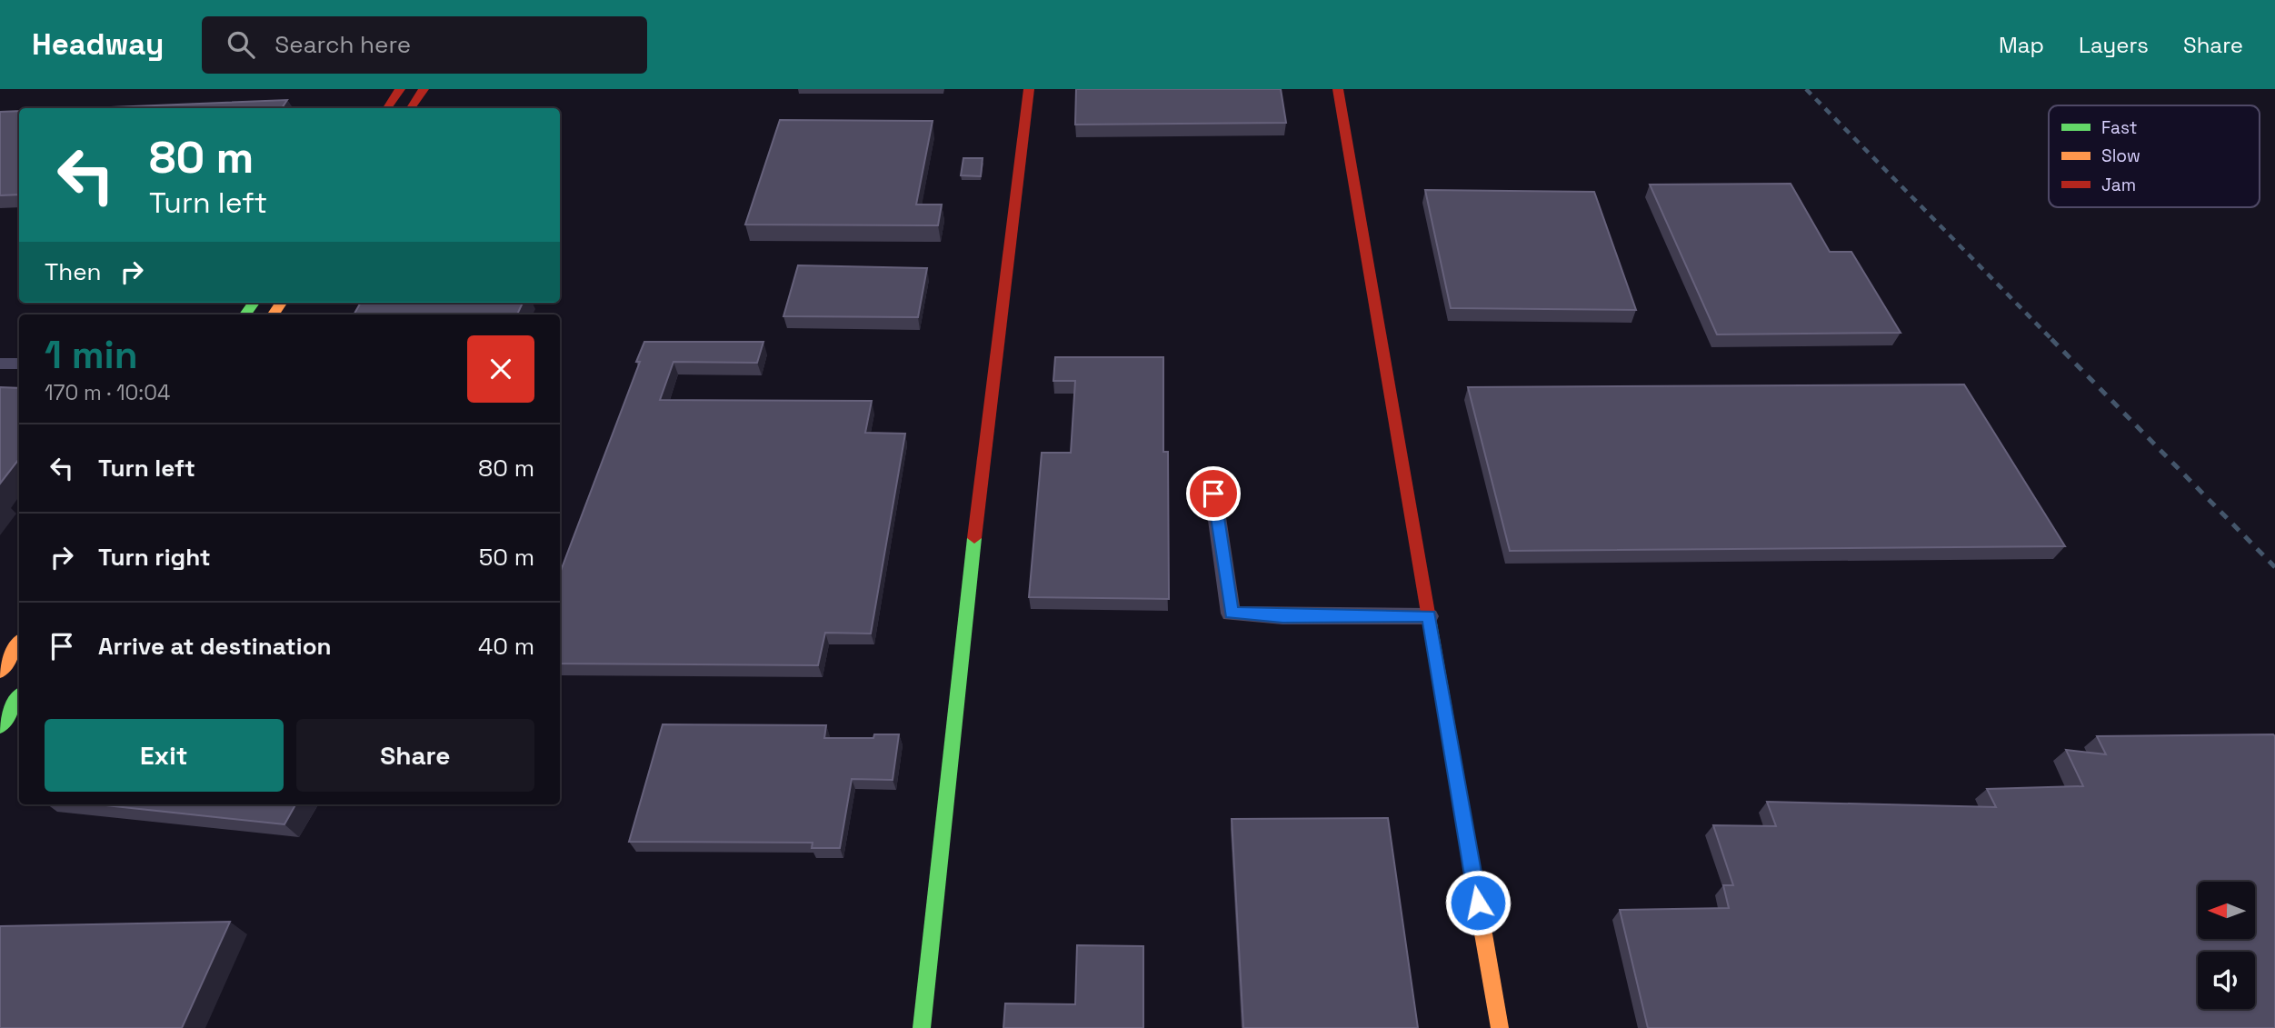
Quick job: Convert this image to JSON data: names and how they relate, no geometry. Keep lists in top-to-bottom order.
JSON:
{
  "legend": ["Fast", "Slow", "Jam"],
  "north": "left",
  "page": {
    "header": "Headway",
    "search": "Search here",
    "nav": ["Map", "Layers", "Share"],
    "turn": ["80 m", "Turn left"],
    "then": "Then",
    "heading": ["1 min", "170 m · 10:04"],
    "list": [
      {
        "name": "Turn left",
        "value": "80 m"
      },
      {
        "name": "Turn right",
        "value": "50 m"
      },
      {
        "name": "Arrive at destination",
        "value": "40 m"
      }
    ],
    "buttons": ["Exit", "Share"]
  }
}
